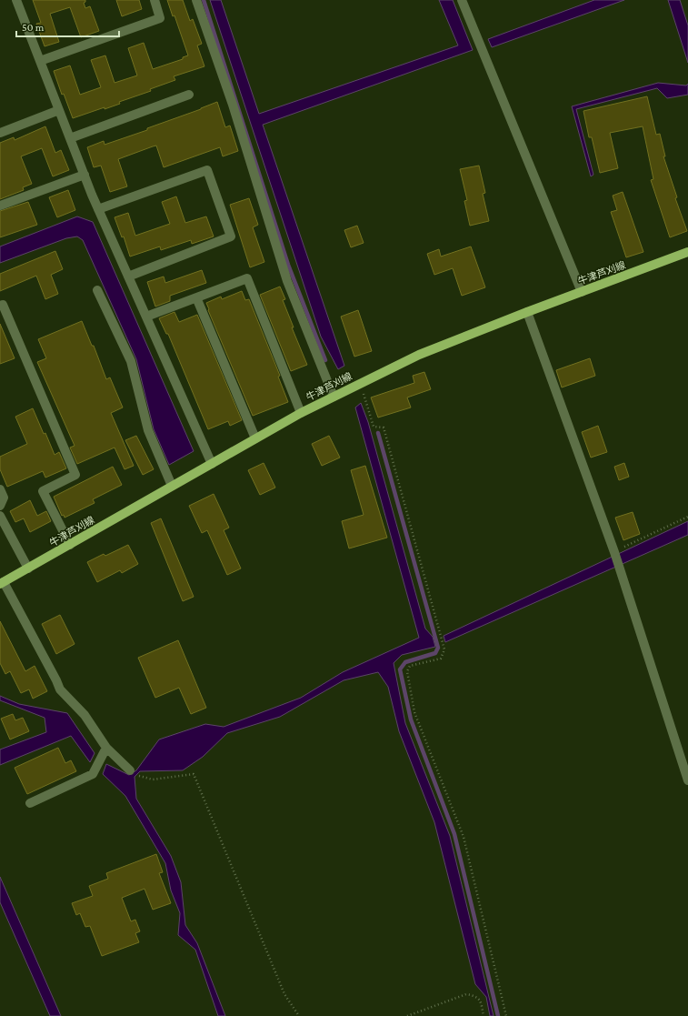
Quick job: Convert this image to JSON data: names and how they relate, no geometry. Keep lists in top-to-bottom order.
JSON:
{
  "streets": {
    "main road": ["牛津芦刈線"]
  },
  "scale_bar": "50 m"
}
